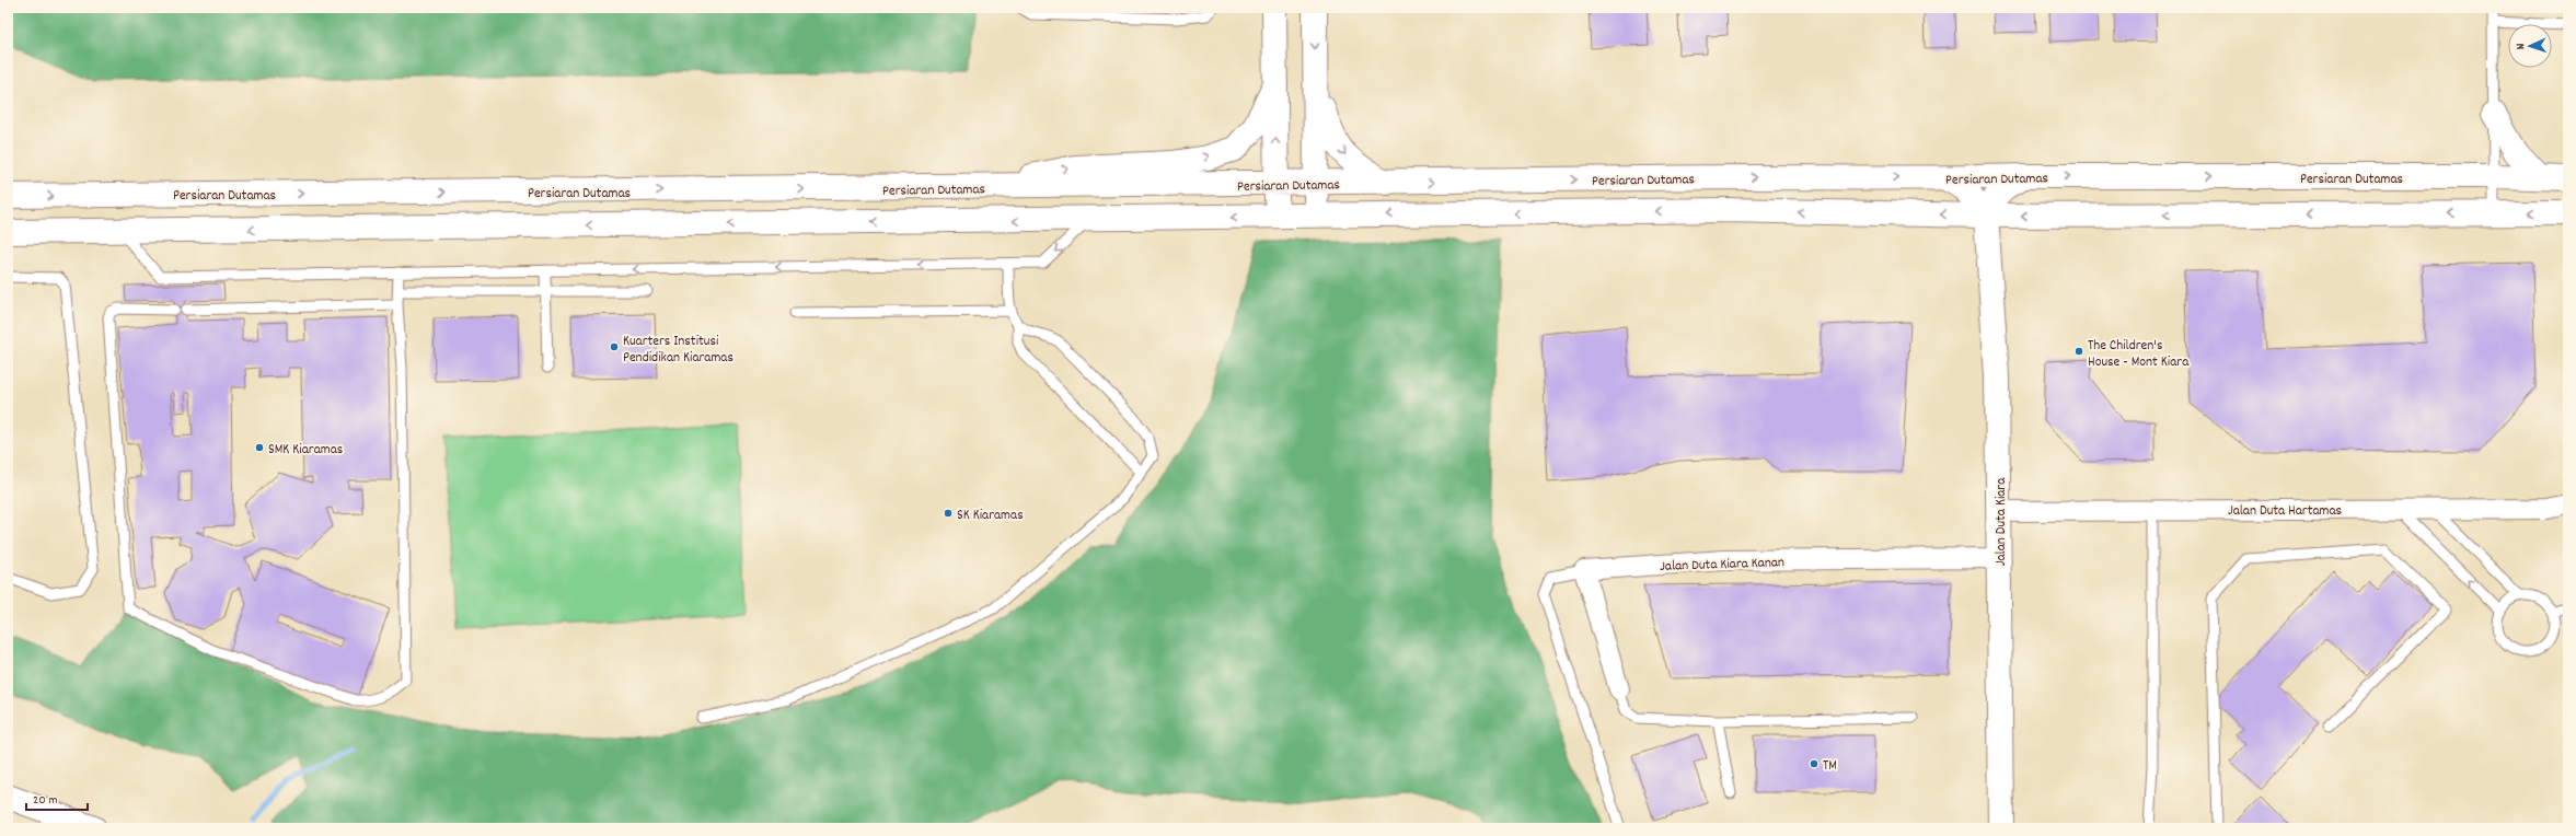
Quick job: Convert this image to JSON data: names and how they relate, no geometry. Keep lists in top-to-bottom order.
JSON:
{
  "streets": {
    "main road": ["Persiaran Dutamas", "Jalan Duta Kiara"],
    "street": ["Jalan Duta Hartamas", "Jalan Duta Kiara Kanan"]
  },
  "crossings": [
    ["Jalan Duta Hartamas", "Jalan Duta Kiara"],
    ["Jalan Duta Kiara", "Jalan Duta Kiara Kanan"]
  ],
  "places": [
    "Kuarters Institusi Pendidikan Kiaramas",
    "The Children's House - Mont Kiara",
    "SMK Kiaramas",
    "SK Kiaramas",
    "TM"
  ],
  "scale_bar": "20 m",
  "north": "left"
}
